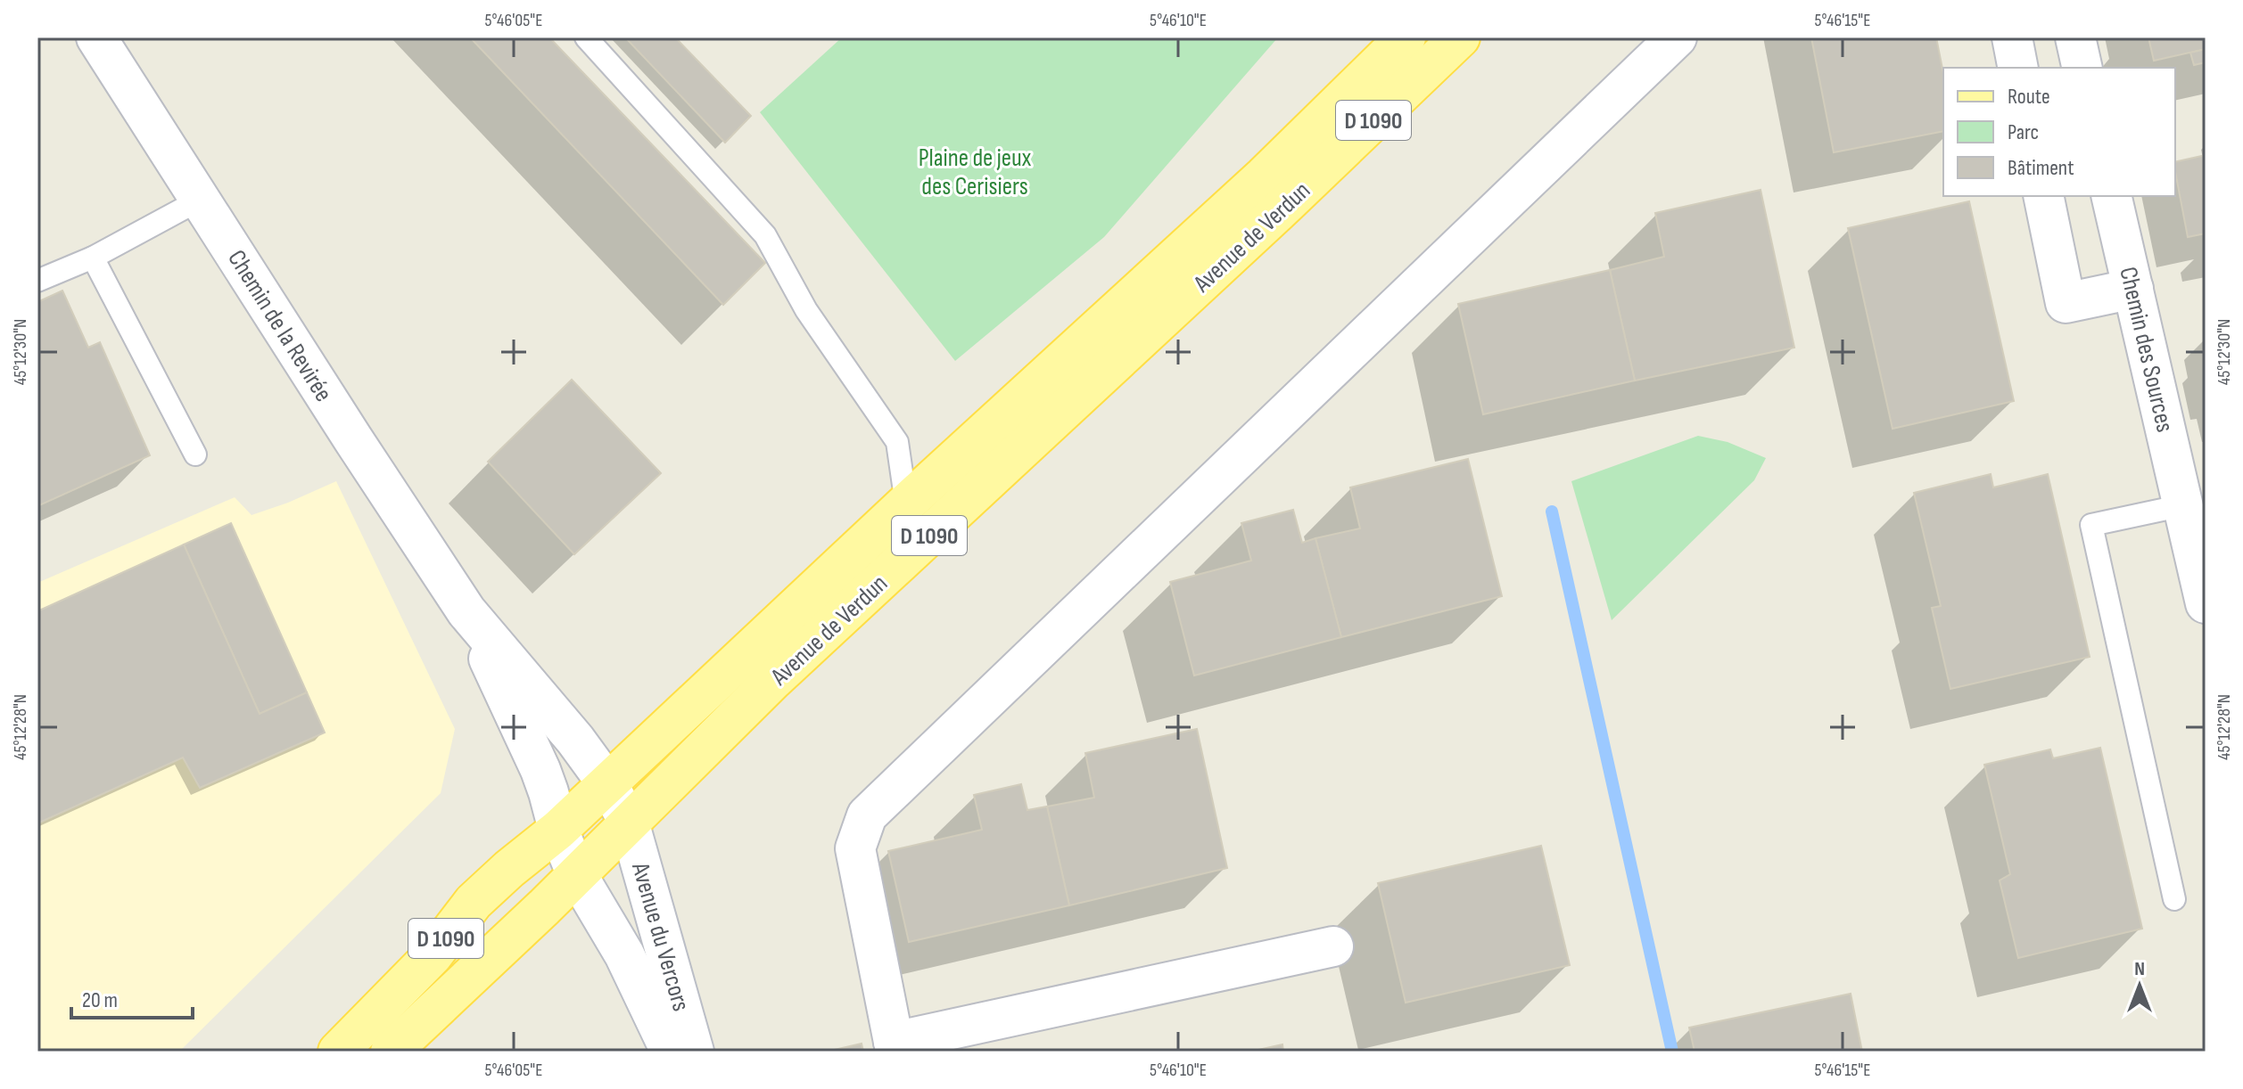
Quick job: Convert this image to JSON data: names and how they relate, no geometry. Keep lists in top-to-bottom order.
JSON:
{
  "streets": {
    "main road": ["D 1090", "Avenue de Verdun"],
    "street": ["Chemin de la Revirée", "Chemin des Sources", "Avenue du Vercors"]
  },
  "crossings": [
    ["Avenue de Verdun", "Chemin de la Revirée"],
    ["Avenue de Verdun", "Avenue du Vercors"],
    ["Chemin de la Revirée", "Avenue du Vercors"]
  ],
  "parks": ["Plaine de jeux des Cerisiers"],
  "legend": ["Route", "Parc", "Bâtiment"],
  "scale_bar": "20 m",
  "north": "top",
  "coordinates": [
    "5°46'05\"E",
    "5°46'10\"E",
    "5°46'15\"E",
    "45°12'30\"N",
    "45°12'28\"N"
  ]
}
